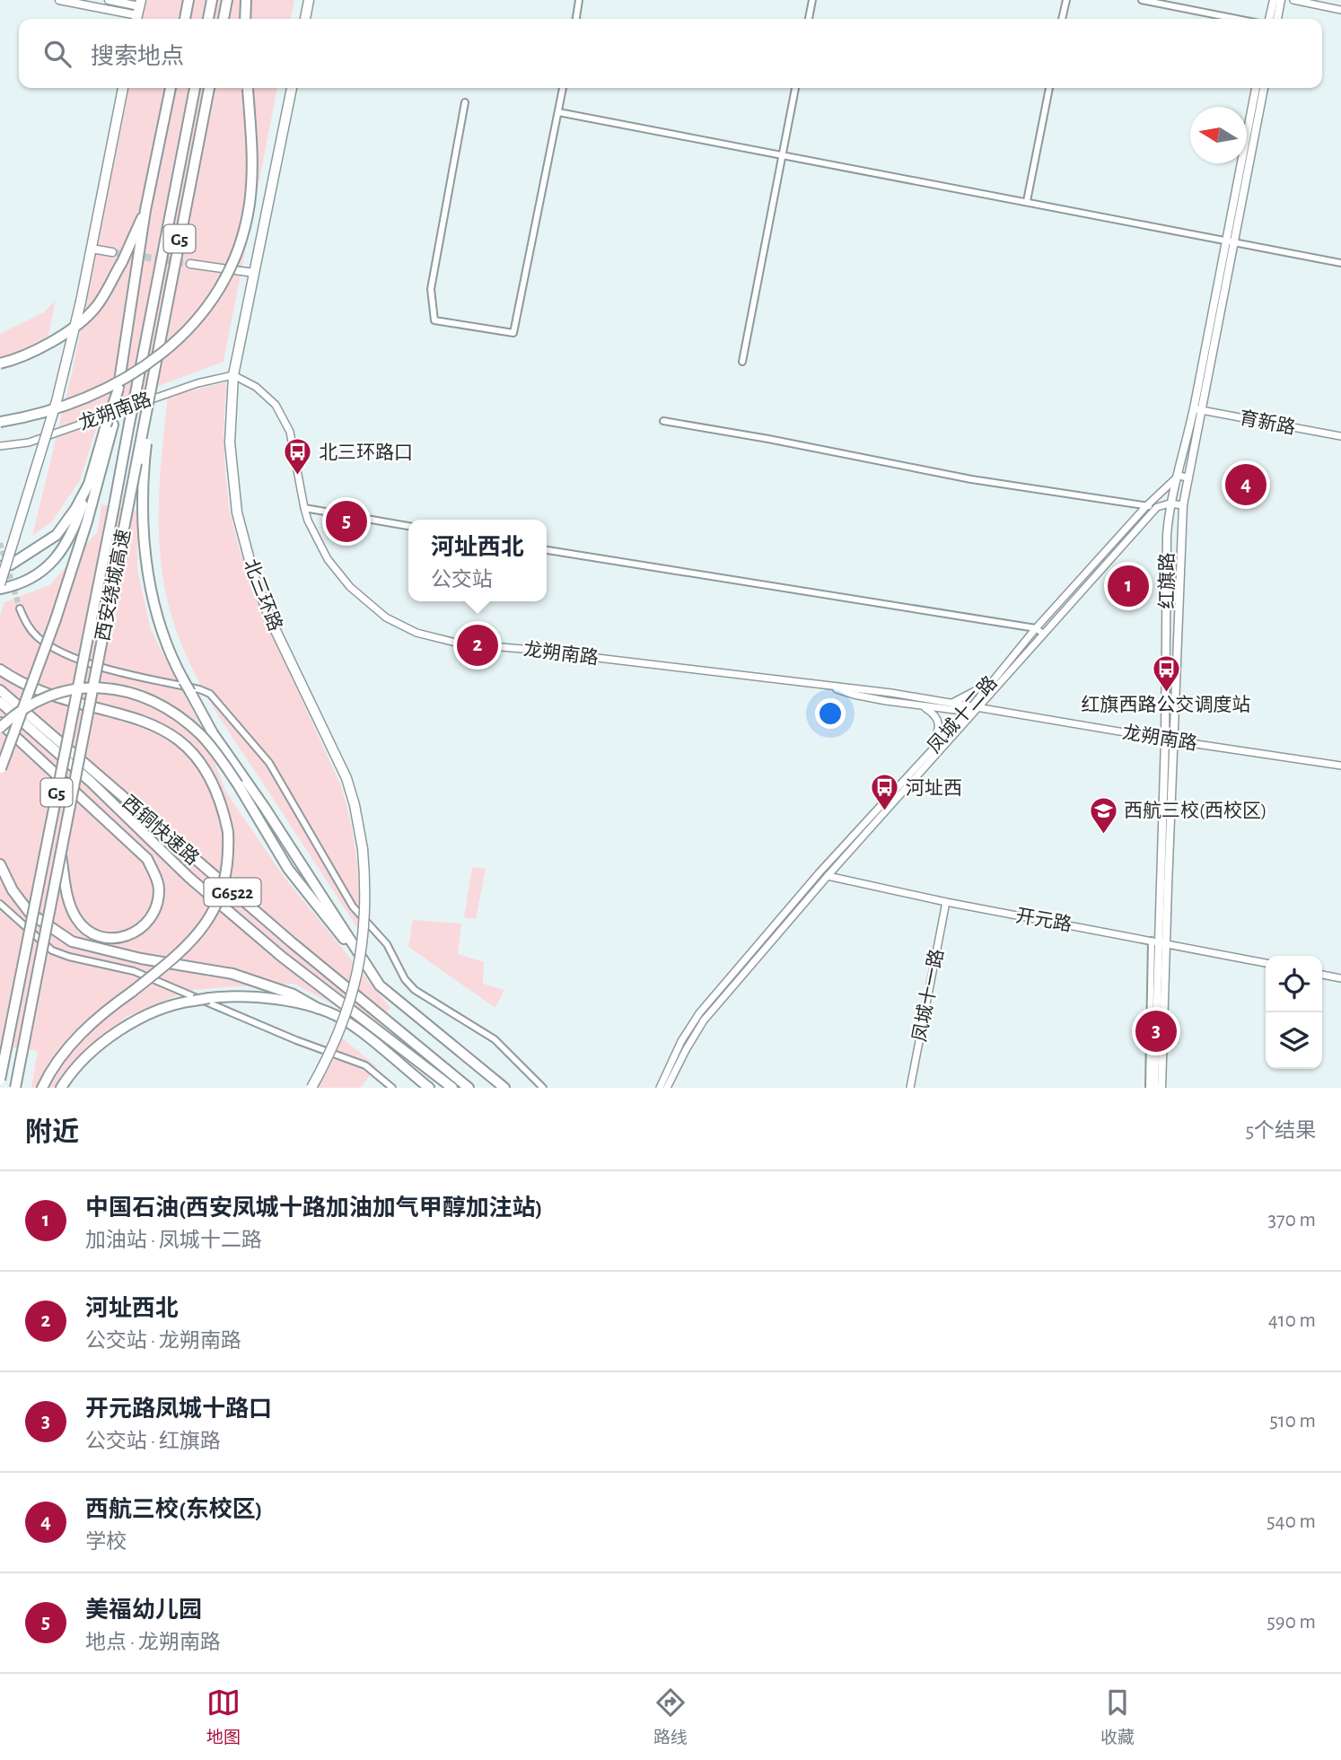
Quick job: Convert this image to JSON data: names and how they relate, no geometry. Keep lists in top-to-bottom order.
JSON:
{
  "streets": {
    "highway": [
      "G5",
      "西安绕城高速",
      "北三环路",
      "西铜快速路",
      "G6522"
    ],
    "main road": ["红旗路"],
    "street": [
      "龙朔南路",
      "育新路",
      "凤城十二路",
      "开元路",
      "凤城十一路"
    ]
  },
  "crossings": [
    ["龙朔南路", "红旗路"],
    ["龙朔南路", "北三环路"],
    ["龙朔南路", "凤城十二路"],
    ["育新路", "红旗路"],
    ["红旗路", "凤城十二路"],
    ["红旗路", "开元路"],
    ["凤城十二路", "开元路"],
    ["开元路", "凤城十一路"]
  ],
  "places": {
    "bus stop": ["北三环路口", "红旗西路公交调度站", "河址西"],
    "school or university": ["西航三校(西校区)"]
  },
  "north": "left",
  "page": {
    "search": "搜索地点",
    "pins": [
      "4",
      "5",
      "1",
      "2",
      "3"
    ],
    "popup": ["河址西北", "公交站"],
    "heading": ["附近", "5个结果"],
    "list": [
      {
        "mark": "1",
        "name": "中国石油(西安凤城十路加油加气甲醇加注站)",
        "note": "加油站 · 凤城十二路",
        "value": "370 m"
      },
      {
        "mark": "2",
        "name": "河址西北",
        "note": "公交站 · 龙朔南路",
        "value": "410 m"
      },
      {
        "mark": "3",
        "name": "开元路凤城十路口",
        "note": "公交站 · 红旗路",
        "value": "510 m"
      },
      {
        "mark": "4",
        "name": "西航三校(东校区)",
        "note": "学校",
        "value": "540 m"
      },
      {
        "mark": "5",
        "name": "美福幼儿园",
        "note": "地点 · 龙朔南路",
        "value": "590 m"
      }
    ],
    "nav": ["地图", "路线", "收藏"]
  }
}
